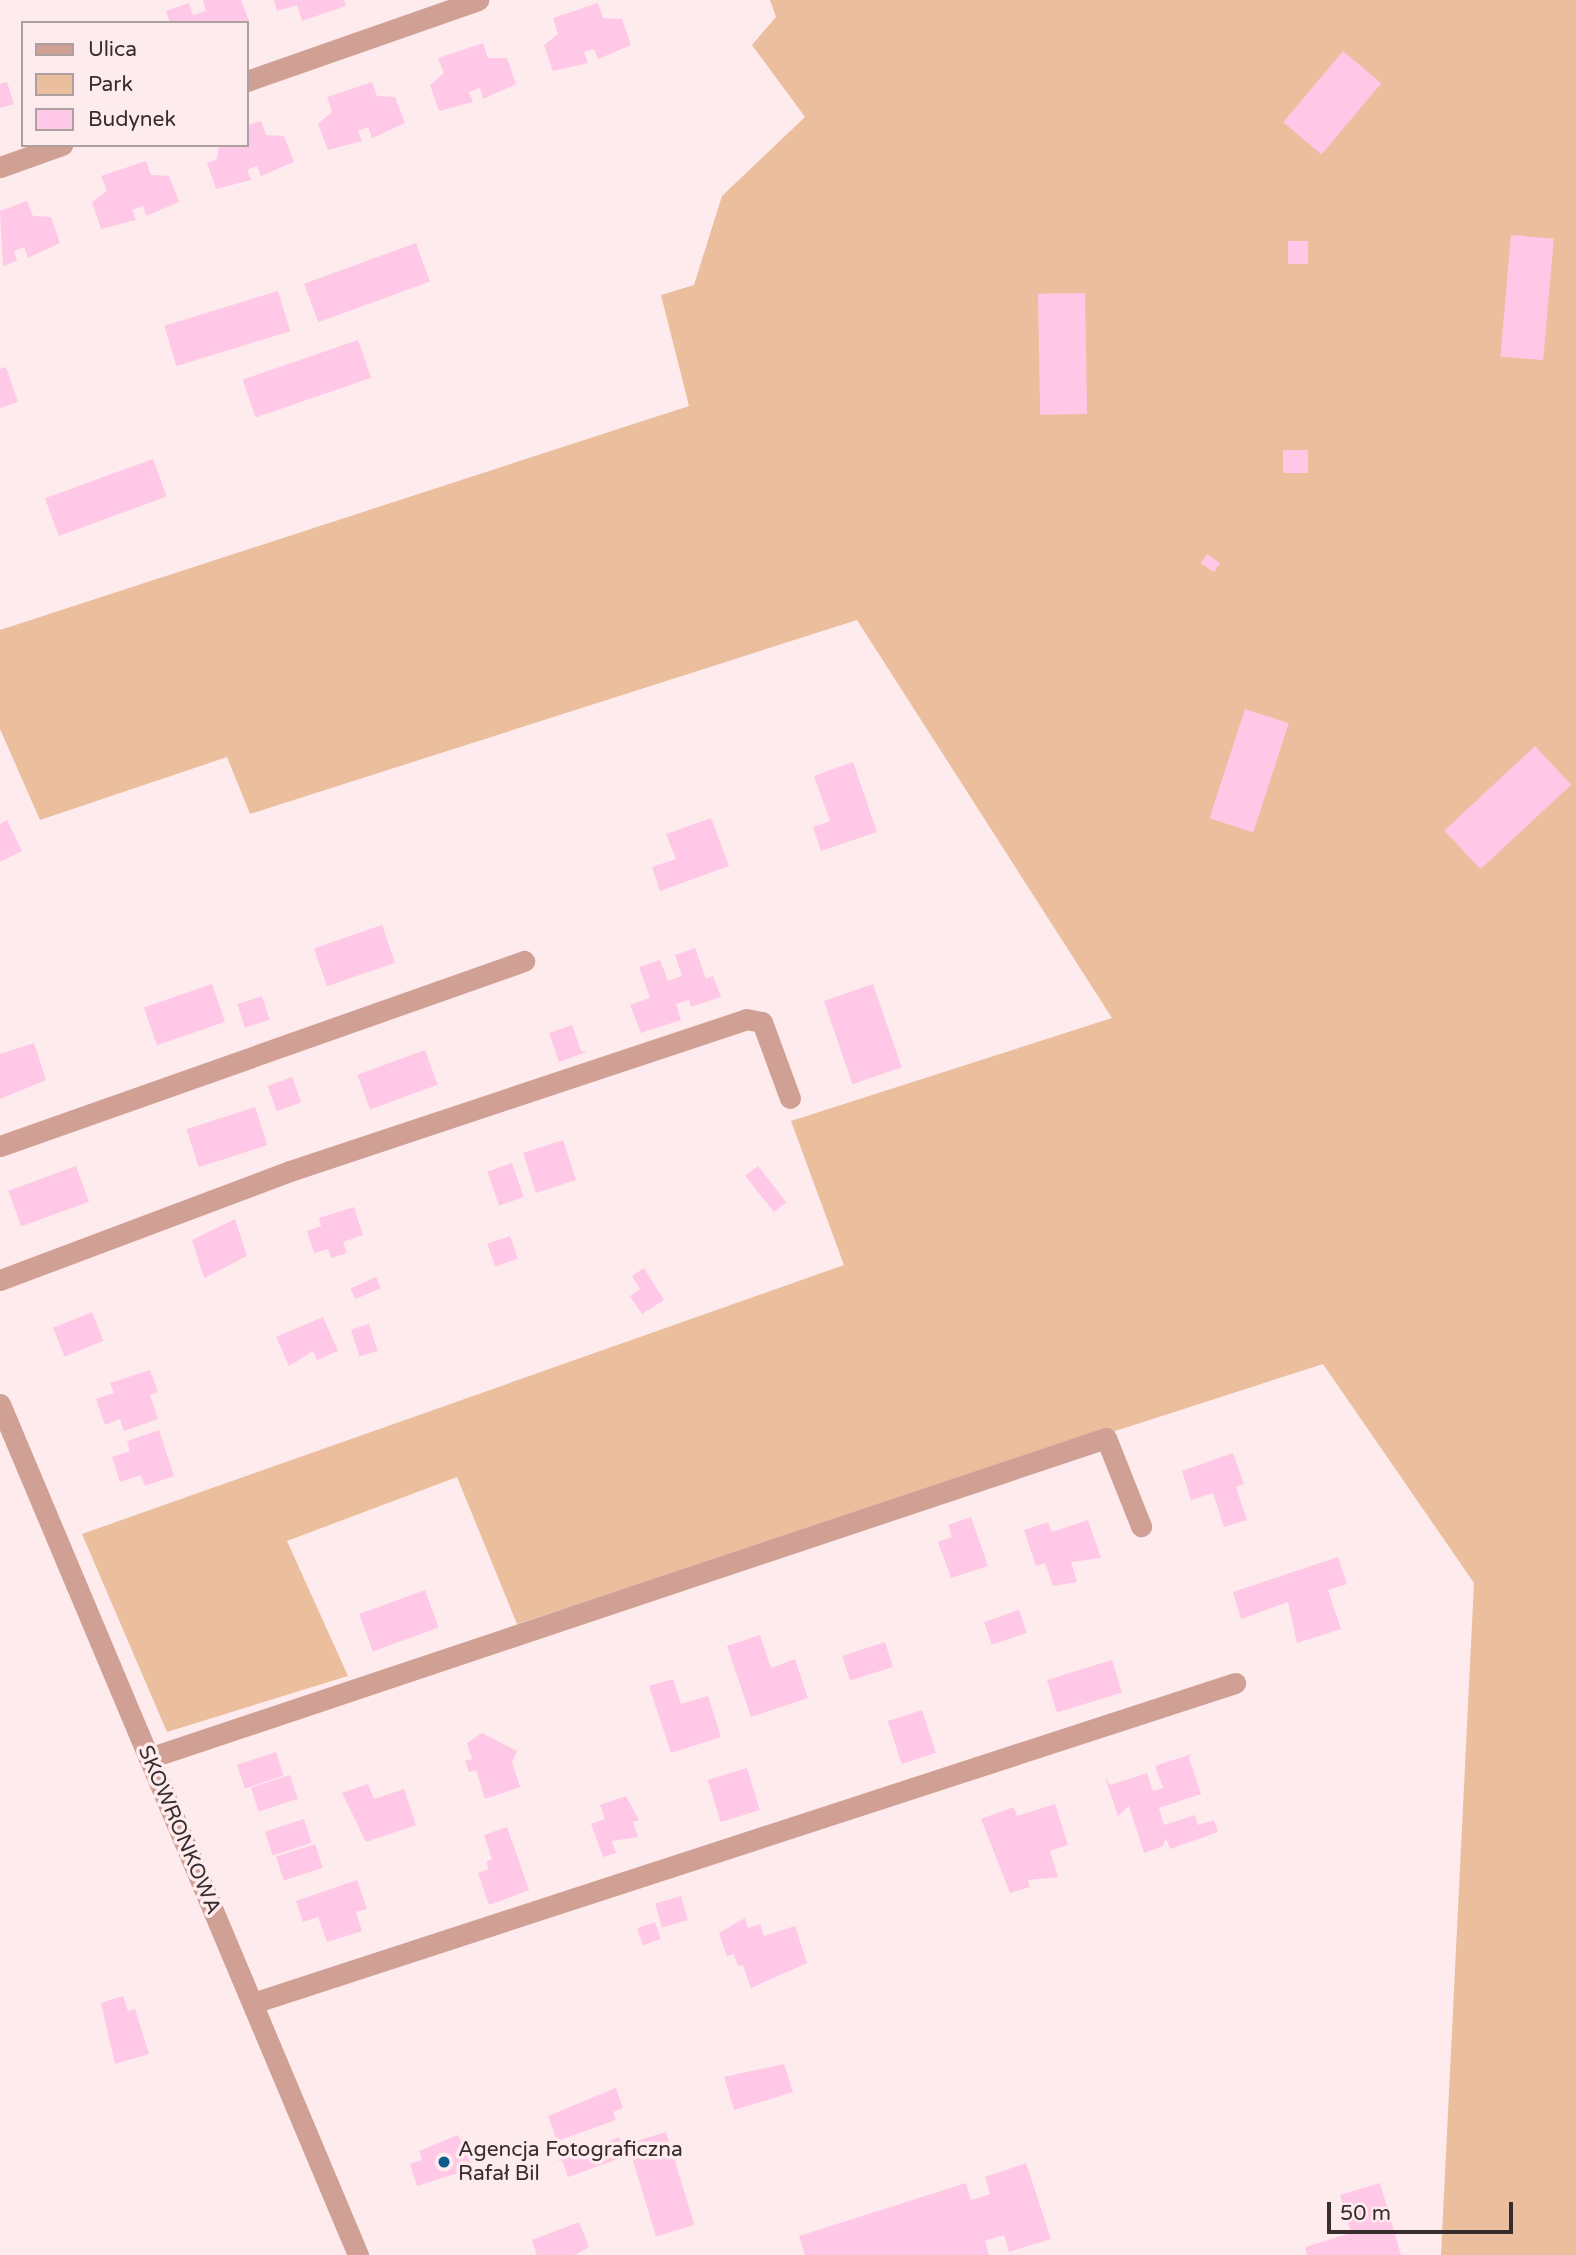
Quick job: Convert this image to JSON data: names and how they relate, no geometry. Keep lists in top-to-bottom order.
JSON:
{
  "streets": {
    "street": ["SKOWRONKOWA"]
  },
  "places": ["Agencja Fotograficzna Rafał Bil"],
  "legend": ["Ulica", "Park", "Budynek"],
  "scale_bar": "50 m"
}
